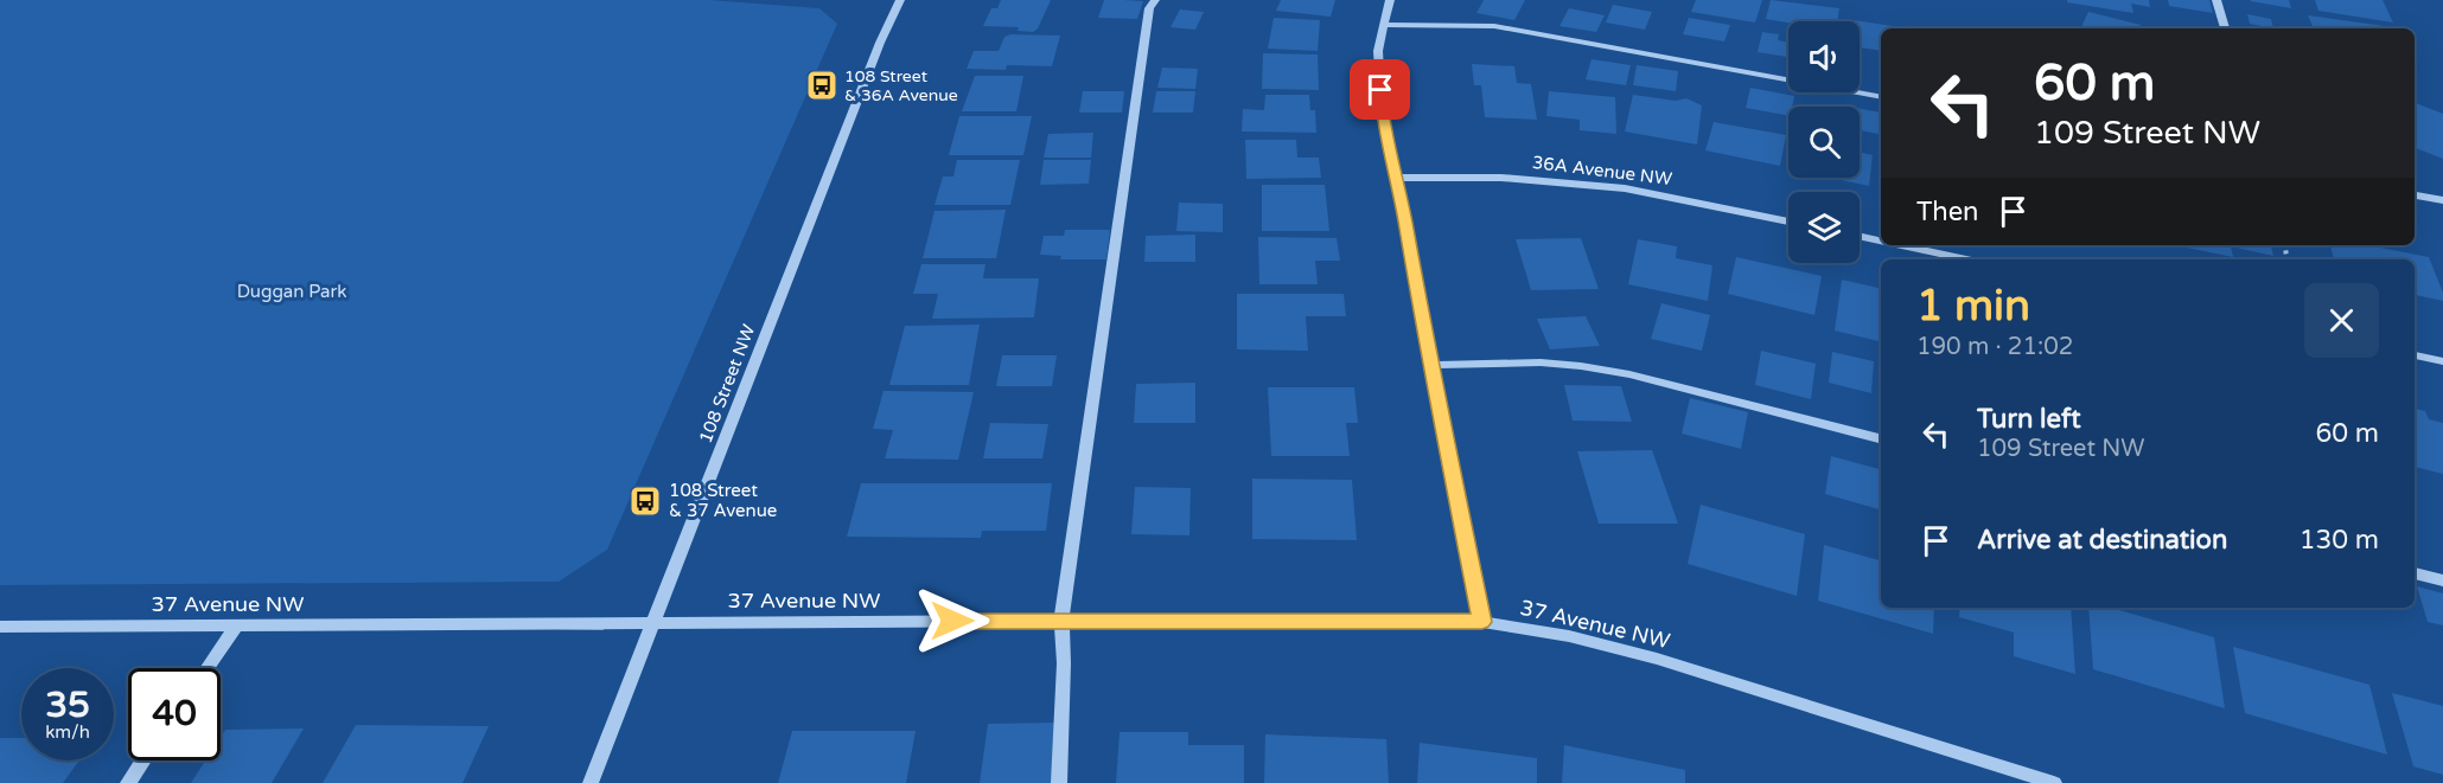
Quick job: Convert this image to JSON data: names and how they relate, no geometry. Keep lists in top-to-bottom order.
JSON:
{
  "streets": {
    "street": ["36A Avenue NW", "108 Street NW", "37 Avenue NW"]
  },
  "crossings": [
    ["108 Street NW", "37 Avenue NW"]
  ],
  "parks": ["Duggan Park"],
  "places": {
    "bus stop": ["108 Street & 36A Avenue", "108 Street & 37 Avenue"]
  },
  "page": {
    "turn": ["60 m", "109 Street NW"],
    "then": "Then",
    "heading": ["1 min", "190 m · 21:02"],
    "list": [
      {
        "name": "Turn left",
        "note": "109 Street NW",
        "value": "60 m"
      },
      {
        "name": "Arrive at destination",
        "value": "130 m"
      }
    ],
    "speed": "35 km/h",
    "limit": "40"
  }
}
